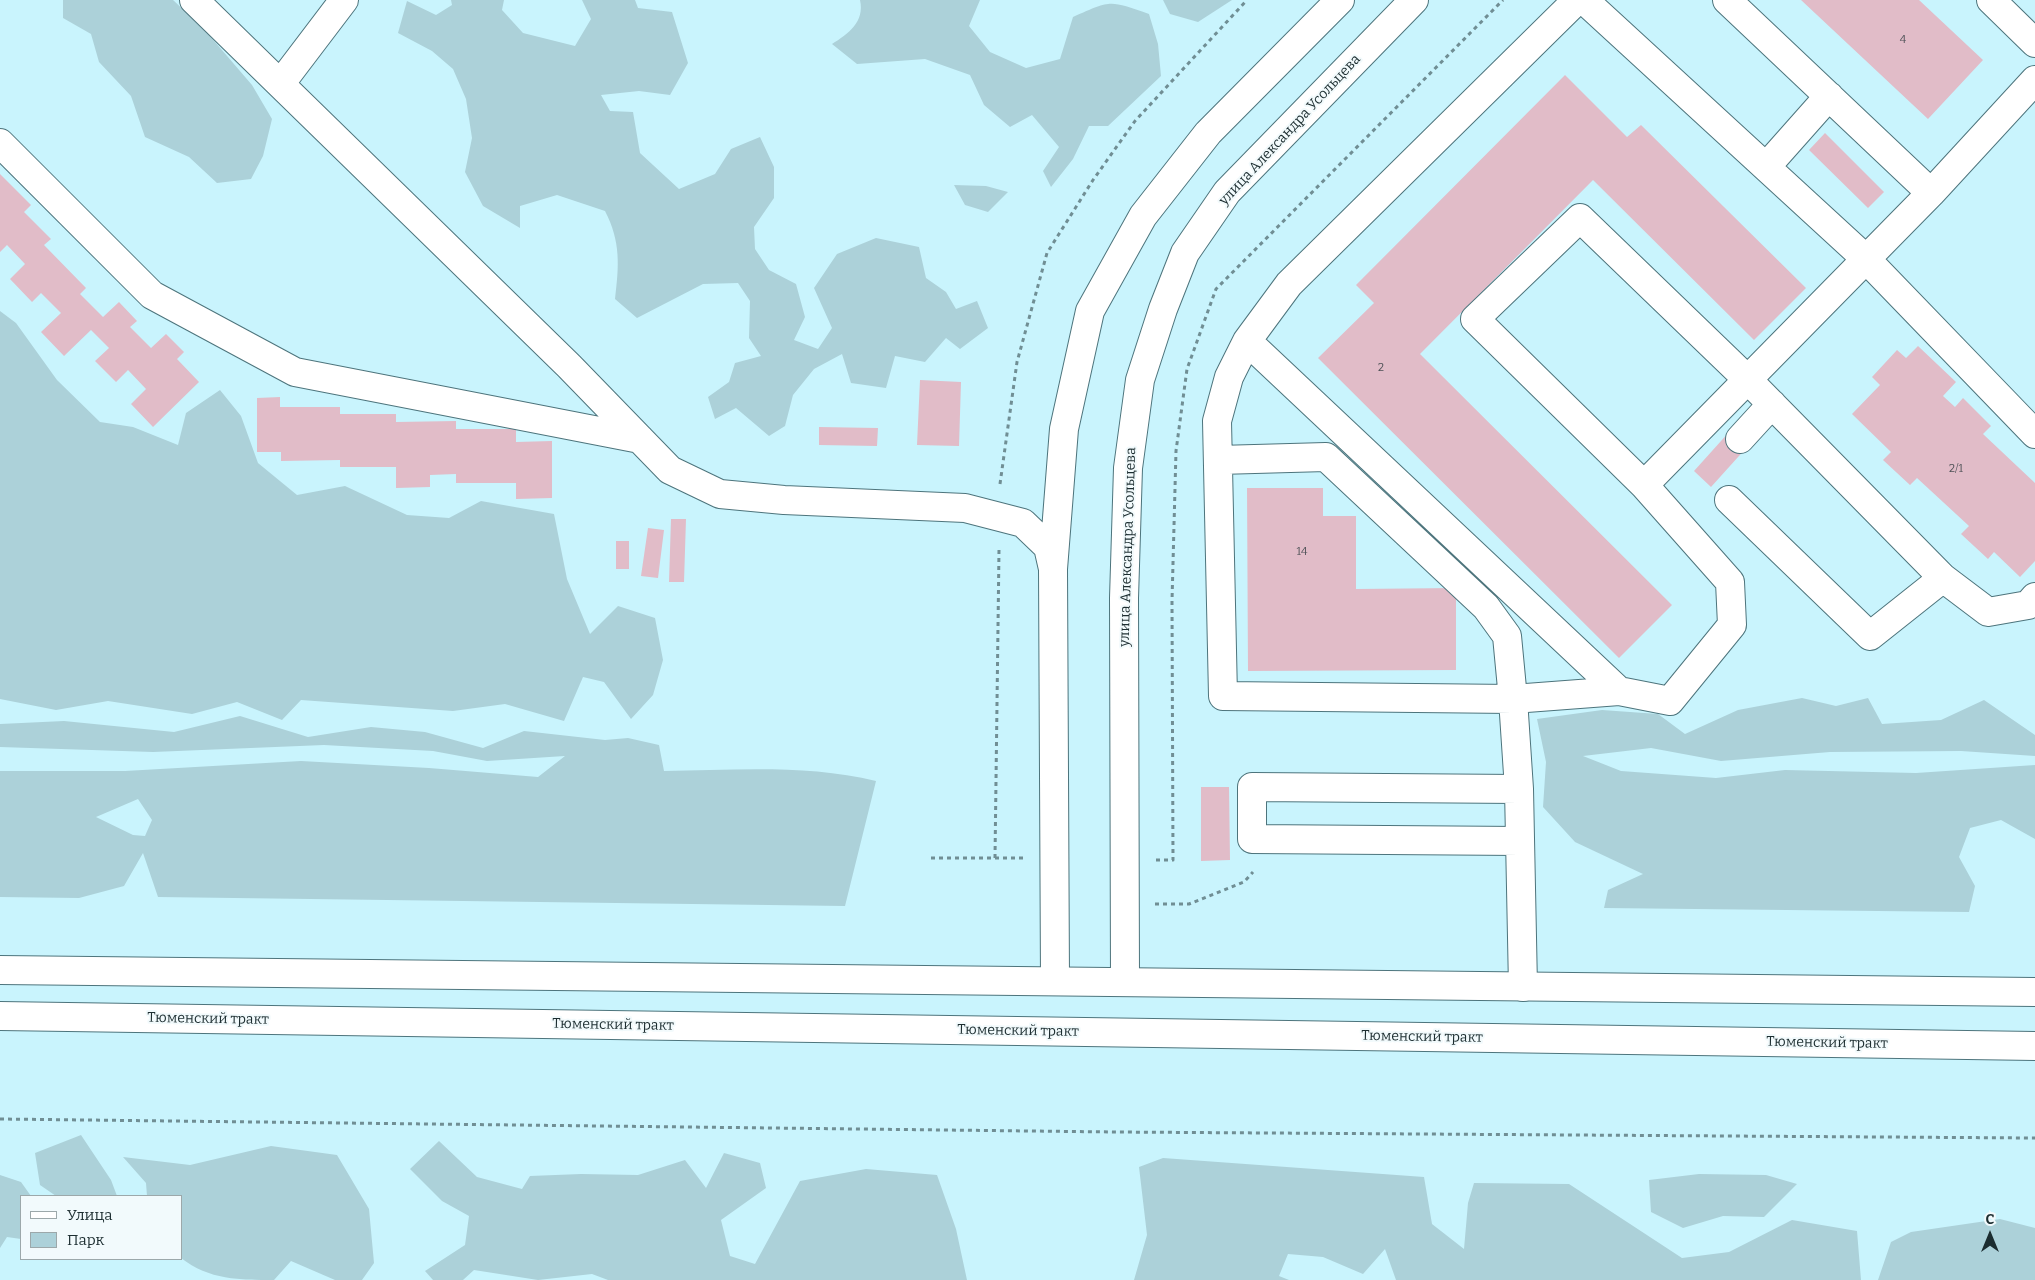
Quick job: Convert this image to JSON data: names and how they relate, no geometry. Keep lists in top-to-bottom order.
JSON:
{
  "streets": {
    "main road": ["улица Александра Усольцева", "Тюменский тракт"]
  },
  "house_numbers": [
    "4",
    "2",
    "2/1",
    "14"
  ],
  "legend": ["Улица", "Парк"],
  "north": "top"
}
